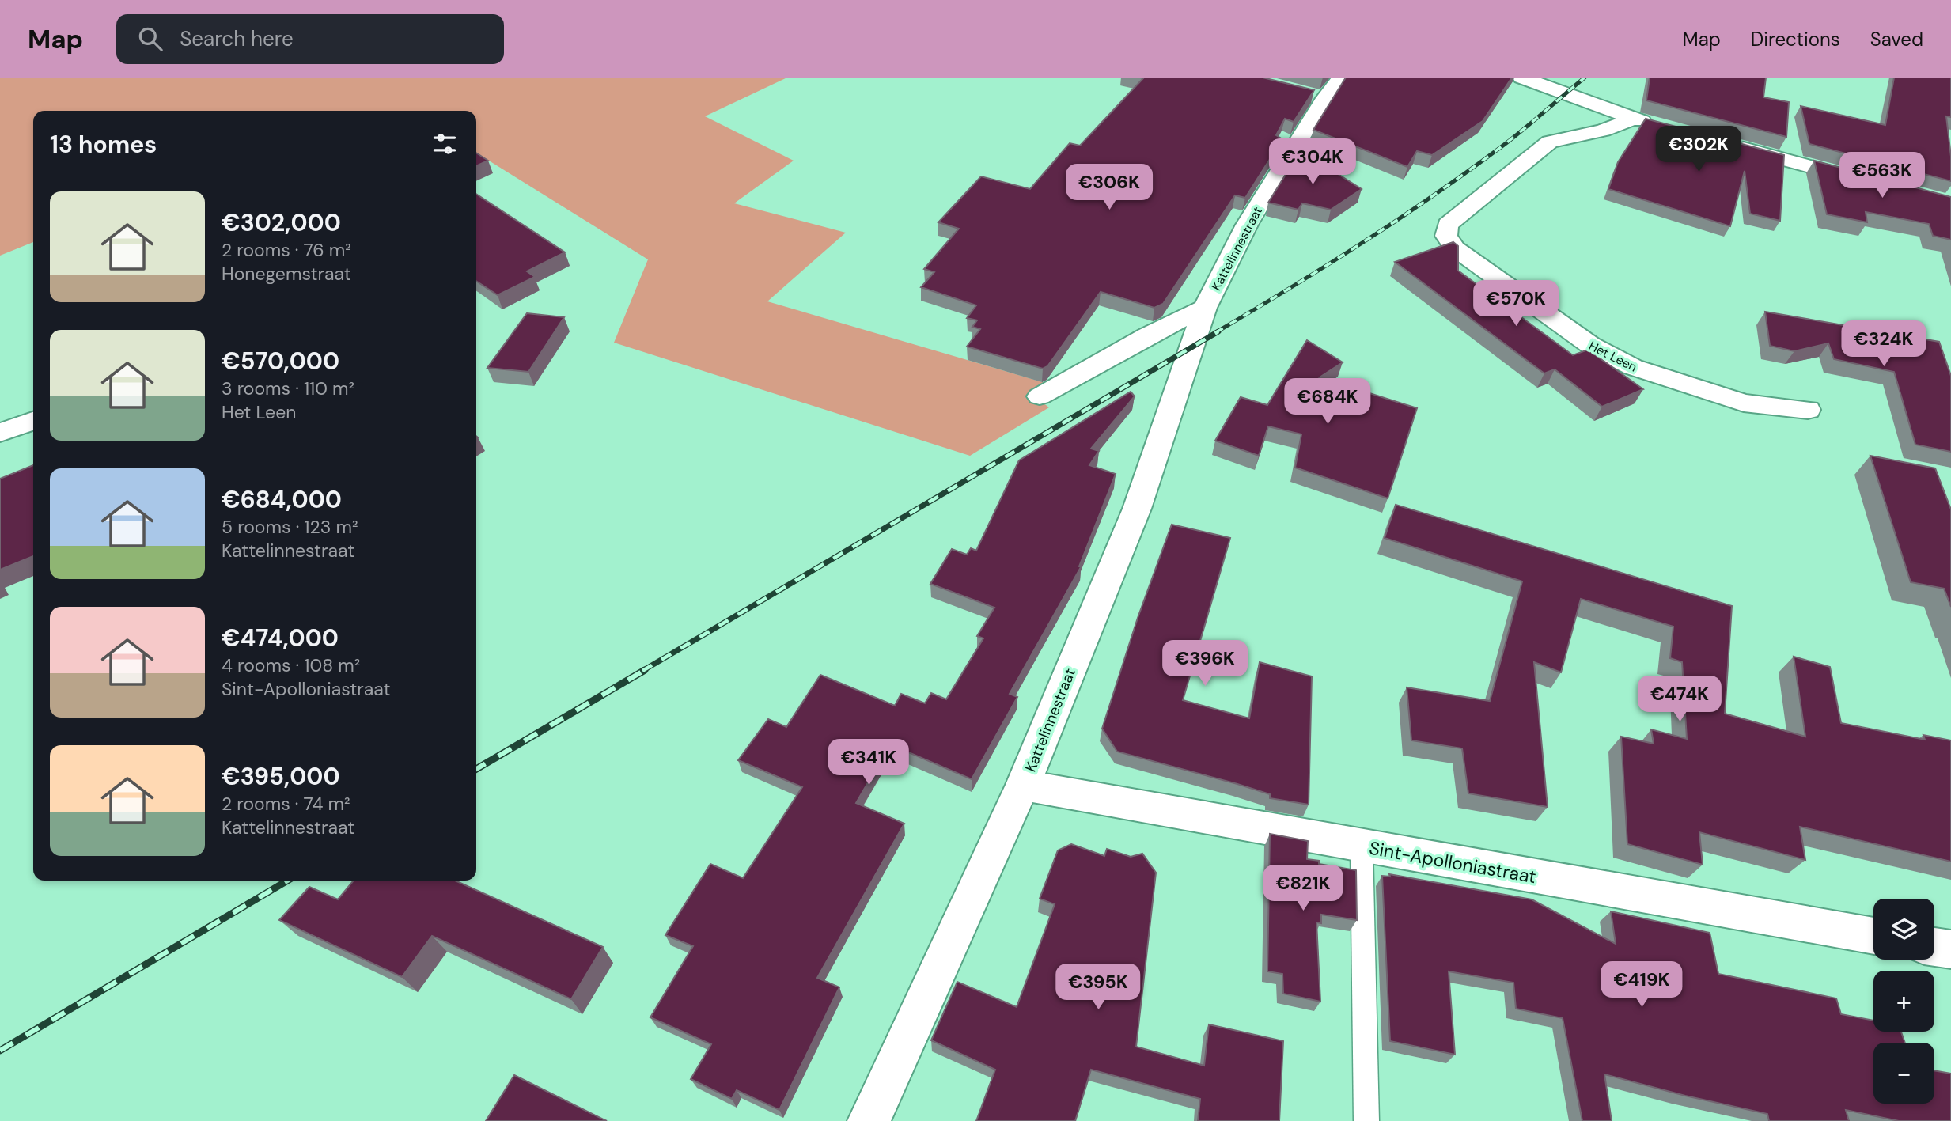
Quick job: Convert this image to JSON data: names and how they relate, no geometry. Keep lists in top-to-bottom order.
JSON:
{
  "streets": {
    "street": ["Kattelinnestraat", "Het Leen", "Sint-Apolloniastraat"]
  },
  "crossings": [
    ["Kattelinnestraat", "Sint-Apolloniastraat"]
  ],
  "page": {
    "header": "Map",
    "search": "Search here",
    "nav": ["Map", "Directions", "Saved"],
    "heading": "13 homes",
    "price": [
      "€302K",
      "€304K",
      "€563K",
      "€306K",
      "€570K",
      "€324K",
      "€684K",
      "€396K",
      "€474K",
      "€341K",
      "€821K",
      "€419K",
      "€395K"
    ],
    "list": [
      {
        "name": "€302,000",
        "note": "2 rooms · 76 m² · Honegemstraat"
      },
      {
        "name": "€570,000",
        "note": "3 rooms · 110 m² · Het Leen"
      },
      {
        "name": "€684,000",
        "note": "5 rooms · 123 m² · Kattelinnestraat"
      },
      {
        "name": "€474,000",
        "note": "4 rooms · 108 m² · Sint-Apolloniastraat"
      },
      {
        "name": "€395,000",
        "note": "2 rooms · 74 m² · Kattelinnestraat"
      }
    ],
    "map_buttons": ["+", "−"]
  }
}
